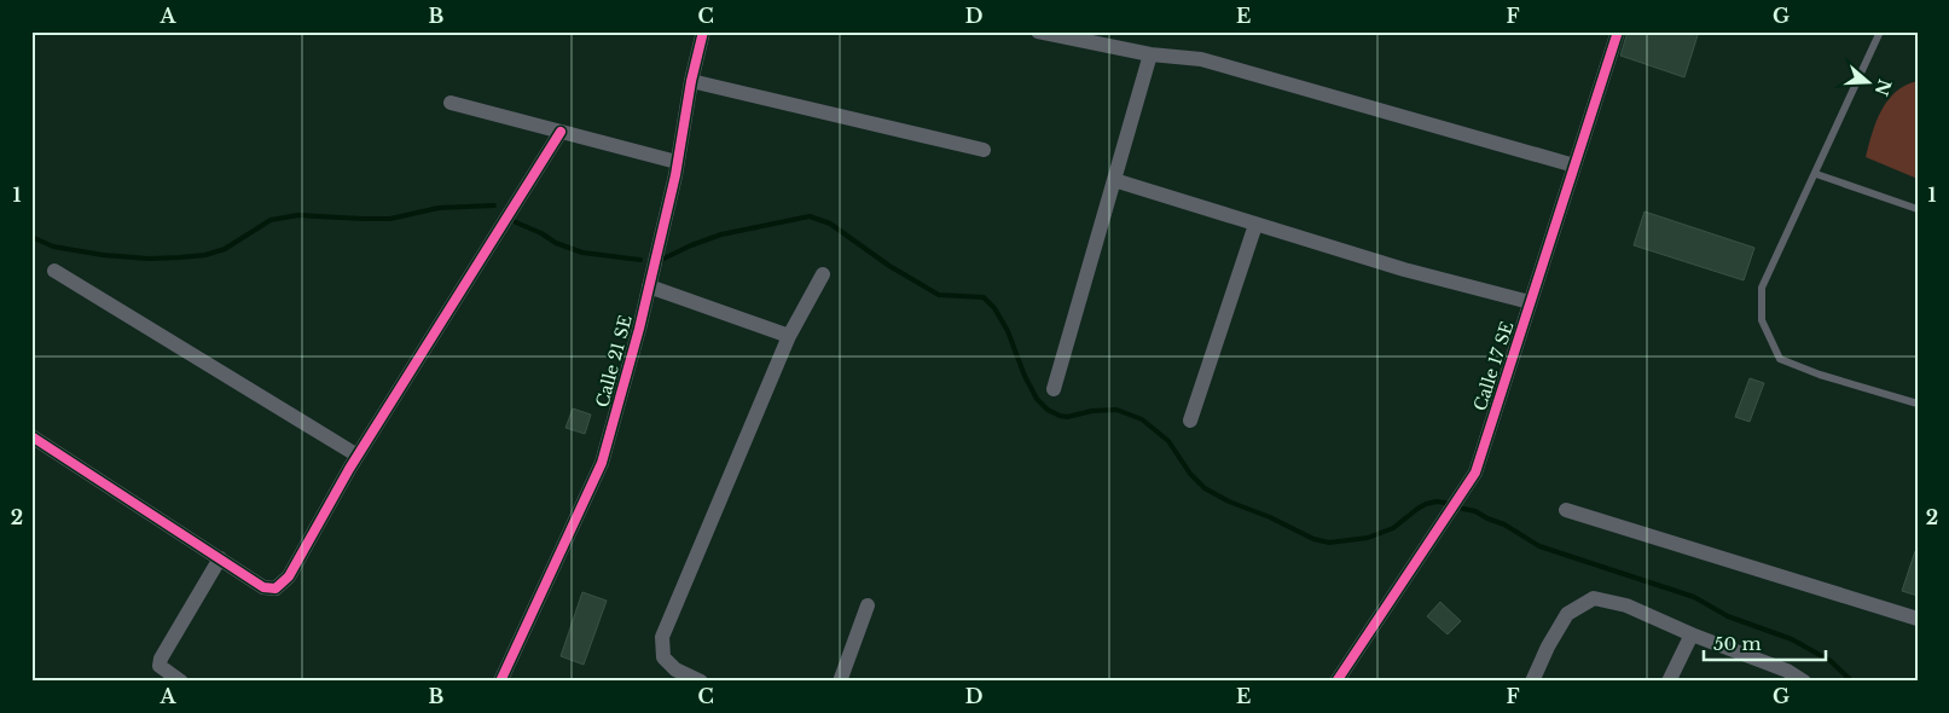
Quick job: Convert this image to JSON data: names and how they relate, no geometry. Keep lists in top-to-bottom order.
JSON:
{
  "streets": {
    "street": ["Calle 21 SE", "Calle 17 SE"]
  },
  "scale_bar": "50 m",
  "north": "right",
  "grid": {
    "columns": [
      "A",
      "B",
      "C",
      "D",
      "E",
      "F",
      "G"
    ],
    "rows": ["1", "2"]
  }
}
